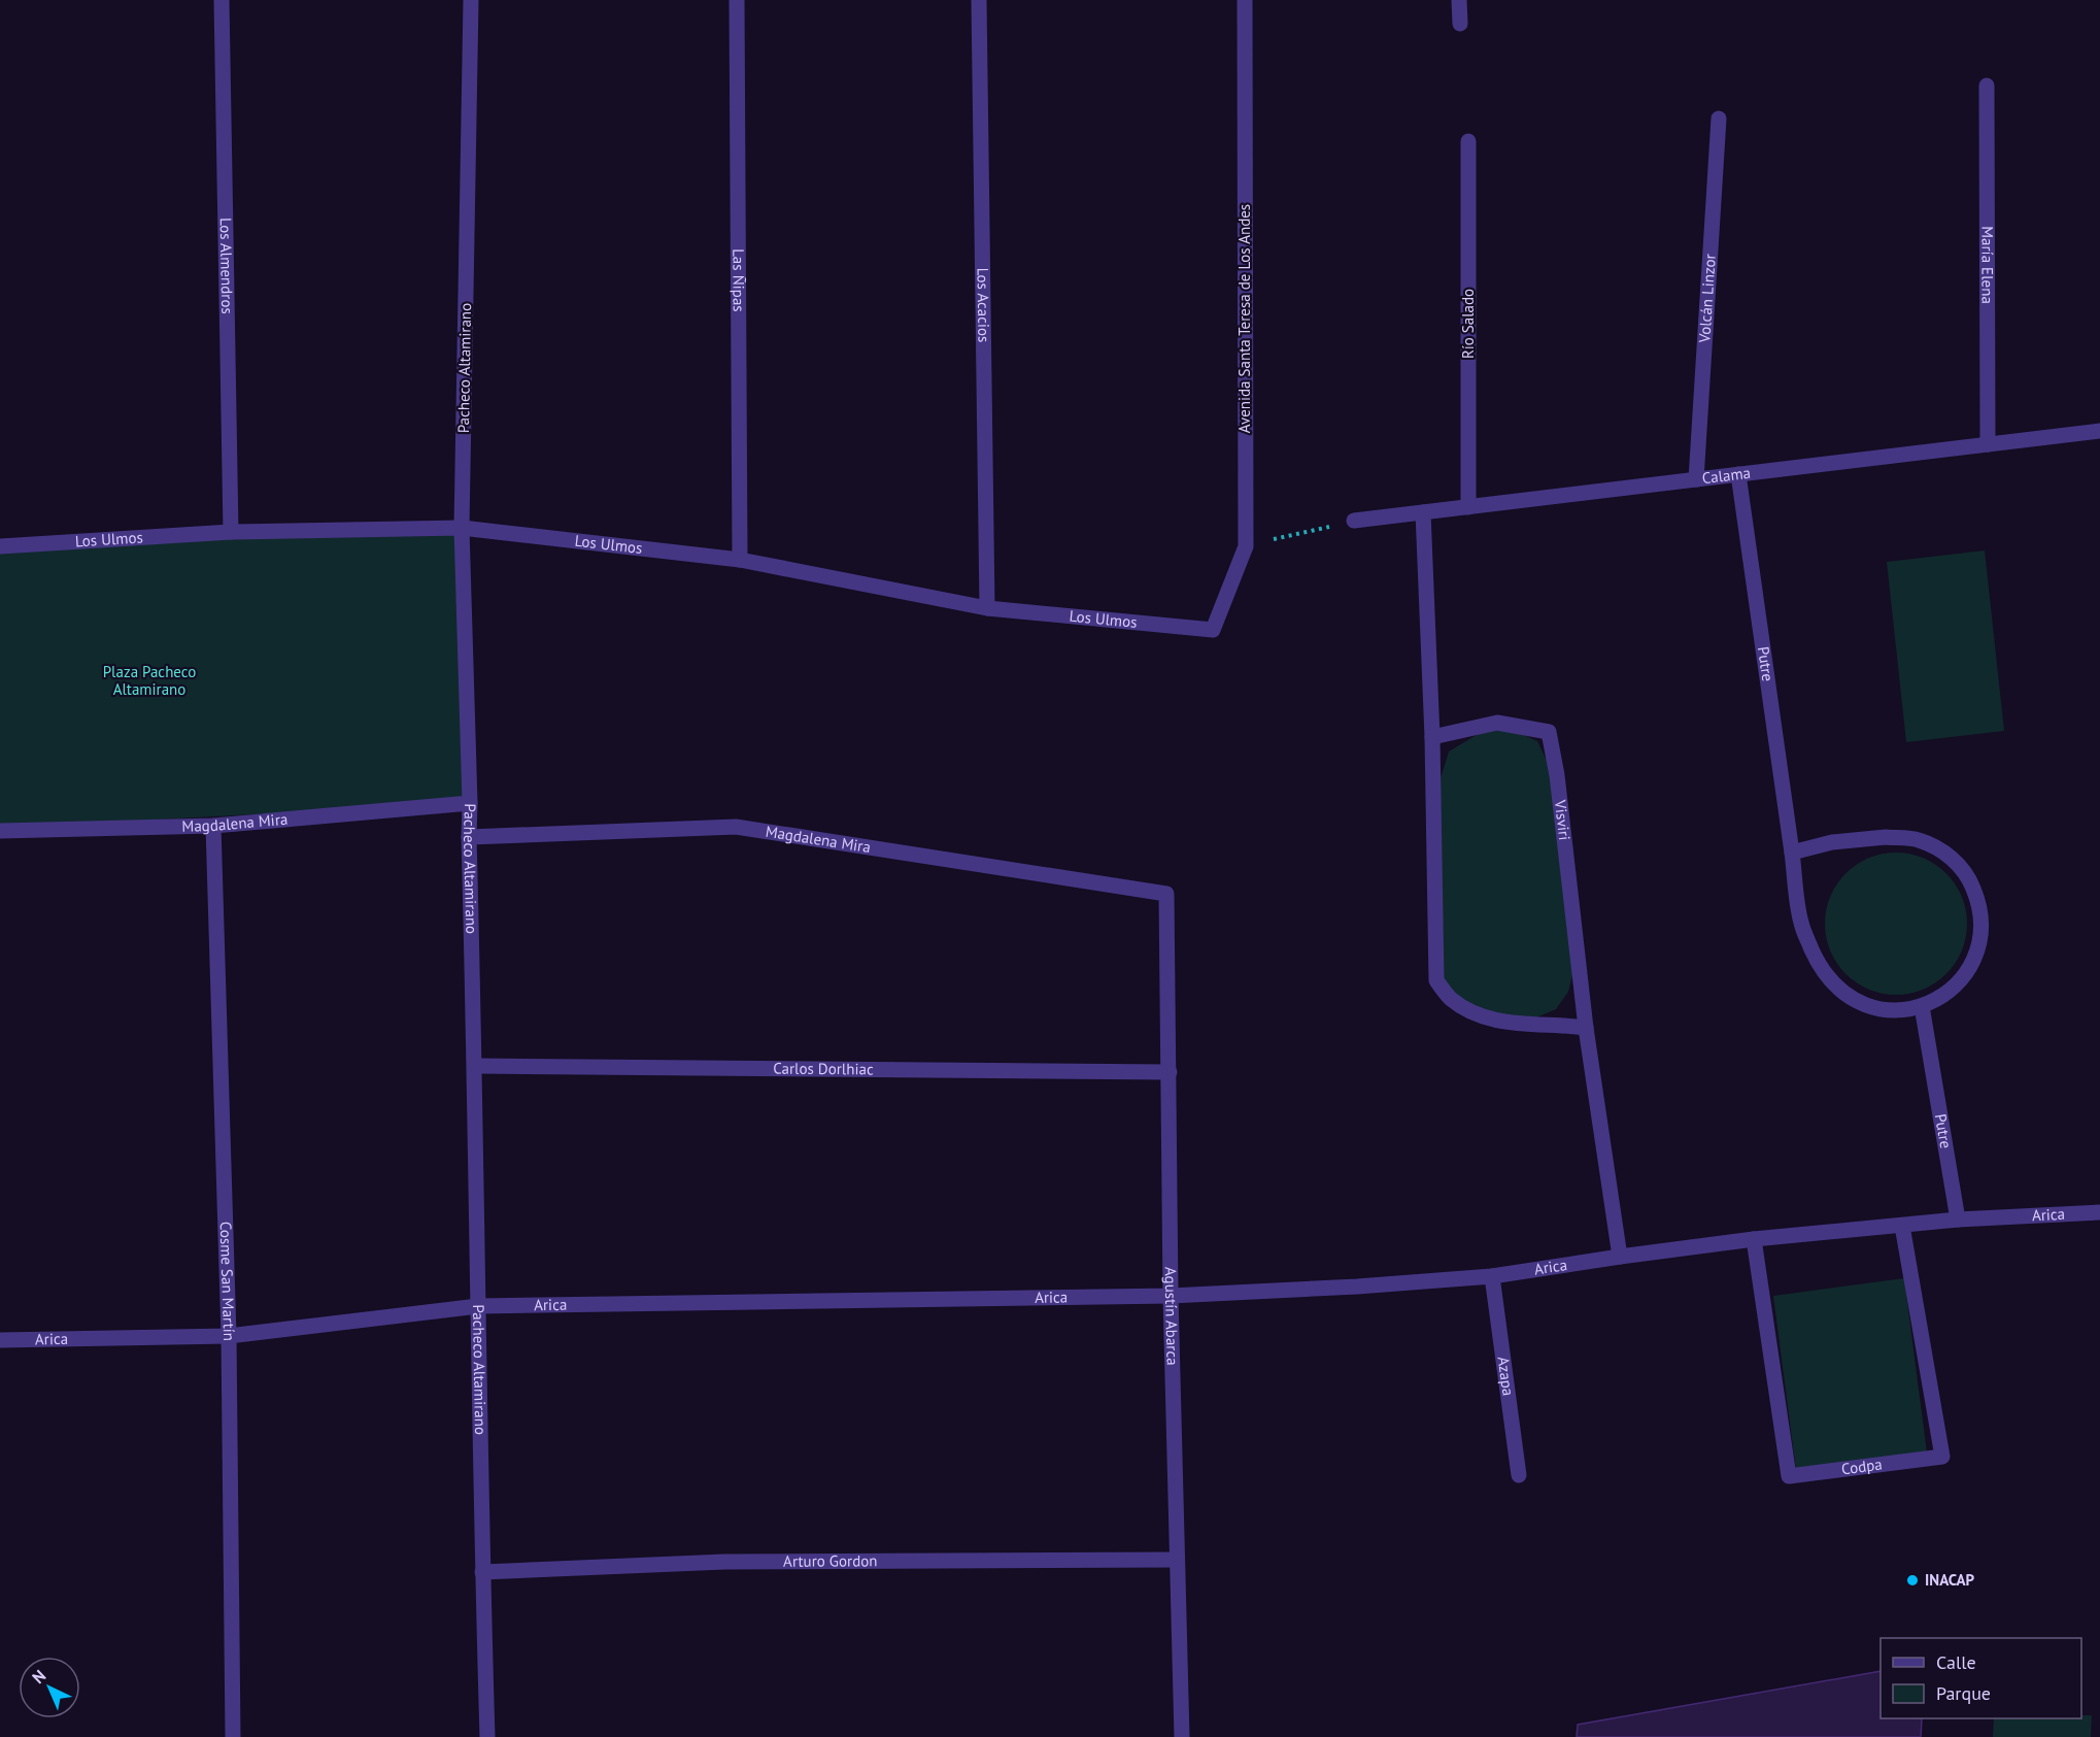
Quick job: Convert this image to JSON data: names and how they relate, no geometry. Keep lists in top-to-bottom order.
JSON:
{
  "streets": {
    "street": [
      "María Elena",
      "Los Almendros",
      "Las Ñipas",
      "Volcán Linzor",
      "Los Acacios",
      "Avenida Santa Teresa de Los Andes",
      "Río Salado",
      "Pacheco Altamirano",
      "Calama",
      "Los Ulmos",
      "Putre",
      "Visviri",
      "Magdalena Mira",
      "Carlos Dorlhiac",
      "Arica",
      "Cosme San Martín",
      "Agustín Abarca",
      "Azapa",
      "Codpa",
      "Arturo Gordon"
    ]
  },
  "crossings": [
    ["María Elena", "Calama"],
    ["Los Almendros", "Los Ulmos"],
    ["Las Ñipas", "Los Ulmos"],
    ["Volcán Linzor", "Calama"],
    ["Los Acacios", "Los Ulmos"],
    ["Avenida Santa Teresa de Los Andes", "Los Ulmos"],
    ["Río Salado", "Calama"],
    ["Pacheco Altamirano", "Los Ulmos"],
    ["Pacheco Altamirano", "Magdalena Mira"],
    ["Pacheco Altamirano", "Carlos Dorlhiac"],
    ["Pacheco Altamirano", "Arica"],
    ["Pacheco Altamirano", "Arturo Gordon"],
    ["Calama", "Putre"],
    ["Putre", "Arica"],
    ["Visviri", "Arica"],
    ["Magdalena Mira", "Cosme San Martín"],
    ["Magdalena Mira", "Agustín Abarca"],
    ["Carlos Dorlhiac", "Agustín Abarca"],
    ["Arica", "Cosme San Martín"],
    ["Arica", "Agustín Abarca"],
    ["Arica", "Azapa"],
    ["Arica", "Codpa"],
    ["Agustín Abarca", "Arturo Gordon"]
  ],
  "parks": ["Plaza Pacheco Altamirano"],
  "places": ["INACAP"],
  "legend": ["Calle", "Parque"],
  "north": "top left"
}
